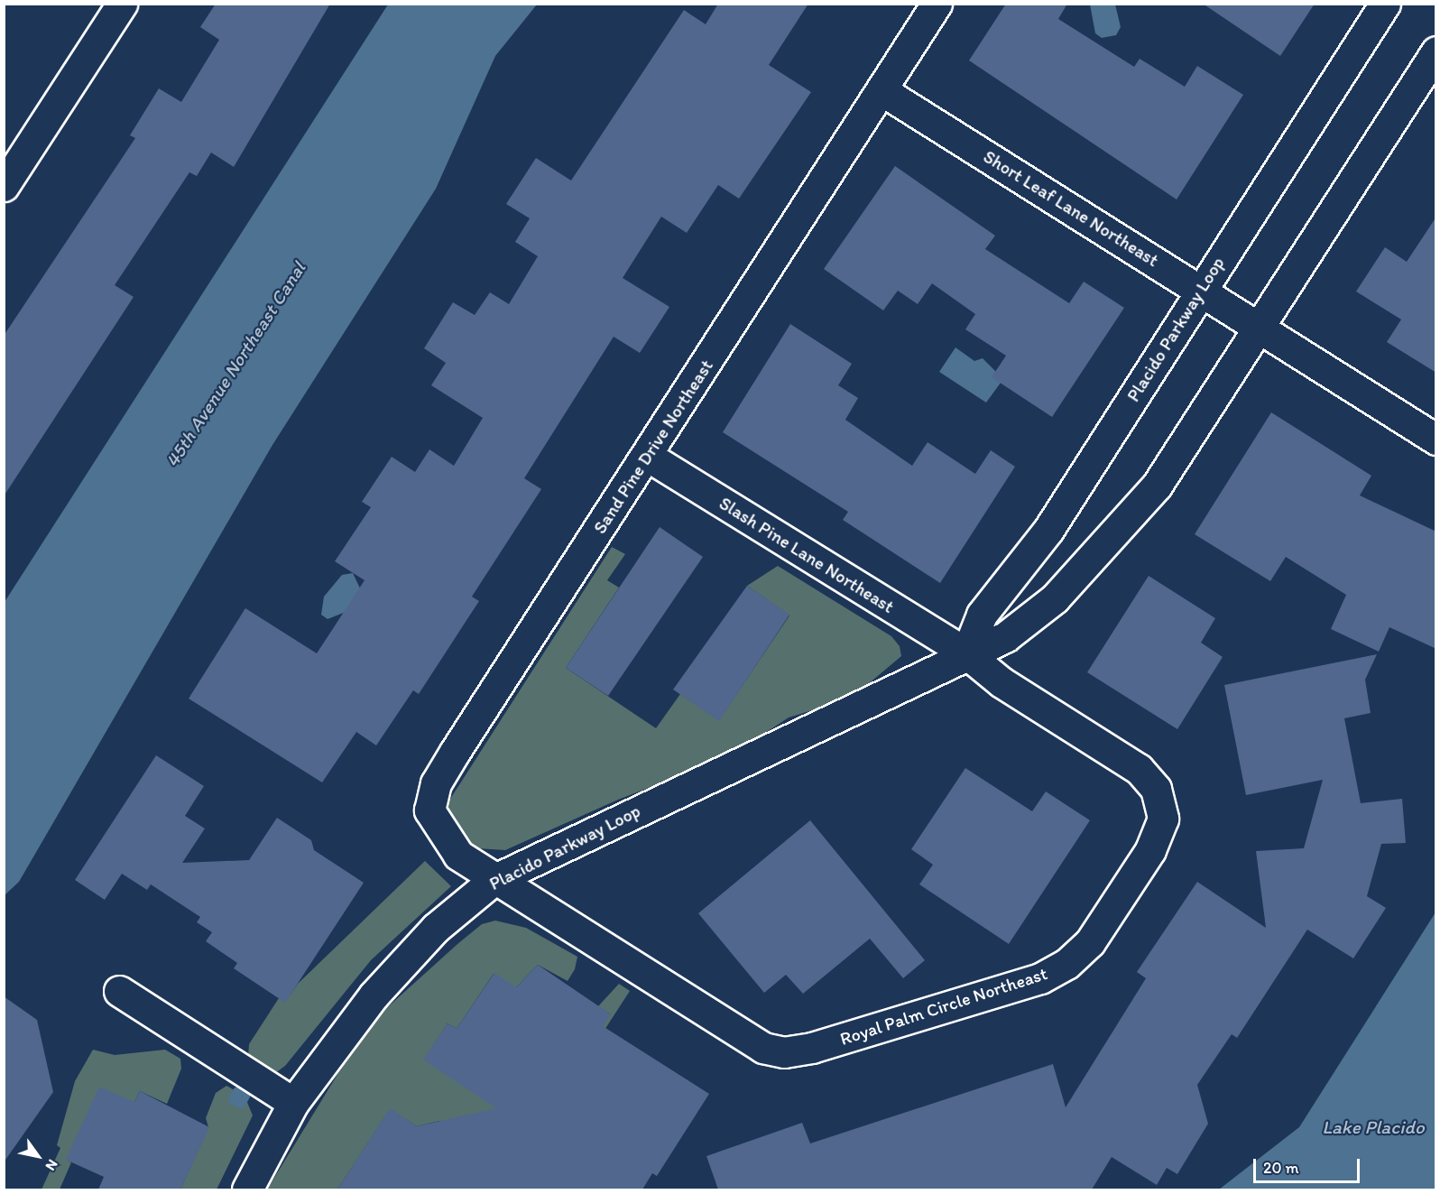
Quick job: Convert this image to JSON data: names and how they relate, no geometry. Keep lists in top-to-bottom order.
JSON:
{
  "streets": {
    "street": [
      "Short Leaf Lane Northeast",
      "Placido Parkway Loop",
      "Sand Pine Drive Northeast",
      "Slash Pine Lane Northeast",
      "Royal Palm Circle Northeast"
    ]
  },
  "crossings": [
    ["Short Leaf Lane Northeast", "Placido Parkway Loop"],
    ["Short Leaf Lane Northeast", "Sand Pine Drive Northeast"],
    ["Placido Parkway Loop", "Sand Pine Drive Northeast"],
    ["Placido Parkway Loop", "Slash Pine Lane Northeast"],
    ["Placido Parkway Loop", "Royal Palm Circle Northeast"],
    ["Sand Pine Drive Northeast", "Slash Pine Lane Northeast"],
    ["Sand Pine Drive Northeast", "Royal Palm Circle Northeast"],
    ["Slash Pine Lane Northeast", "Royal Palm Circle Northeast"]
  ],
  "water": ["45th Avenue Northeast Canal", "Lake Placido"],
  "scale_bar": "20 m",
  "north": "bottom right"
}
